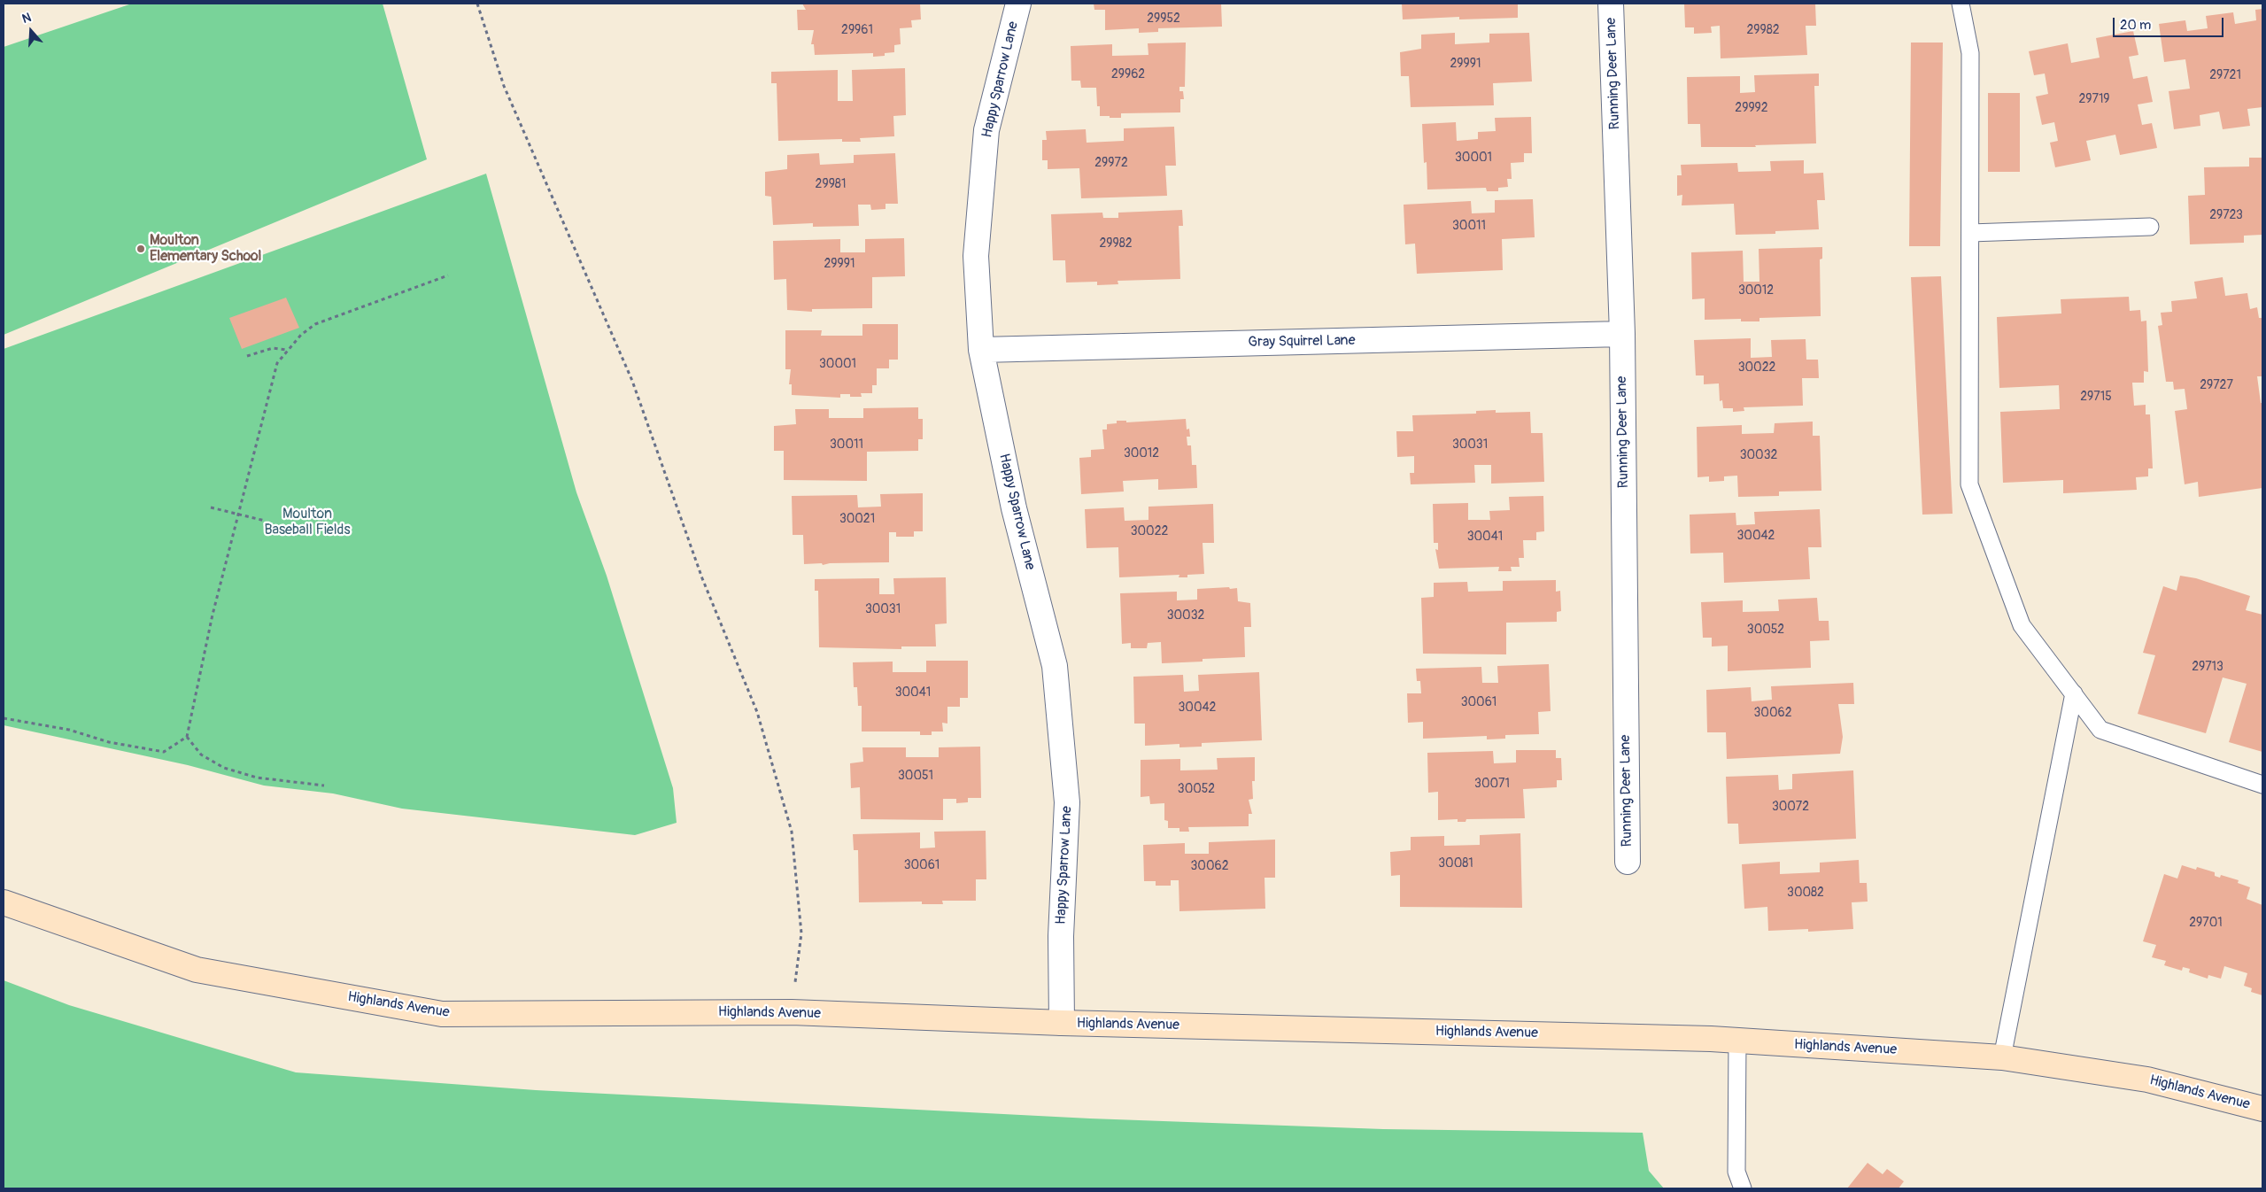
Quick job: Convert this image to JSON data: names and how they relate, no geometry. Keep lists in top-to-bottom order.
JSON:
{
  "streets": {
    "main road": ["Highlands Avenue"],
    "street": ["Running Deer Lane", "Happy Sparrow Lane", "Gray Squirrel Lane"]
  },
  "crossings": [
    ["Running Deer Lane", "Gray Squirrel Lane"],
    ["Happy Sparrow Lane", "Gray Squirrel Lane"],
    ["Happy Sparrow Lane", "Highlands Avenue"]
  ],
  "parks": ["Moulton Baseball Fields"],
  "places": ["Moulton Elementary School"],
  "house_numbers": [
    "29952",
    "29961",
    "29982",
    "29991",
    "29962",
    "29721",
    "29719",
    "29992",
    "30001",
    "29972",
    "29981",
    "29723",
    "30011",
    "29982",
    "29991",
    "30012",
    "30001",
    "30022",
    "29727",
    "29715",
    "30011",
    "30031",
    "30012",
    "30032",
    "30021",
    "30022",
    "30042",
    "30041",
    "30031",
    "30032",
    "30052",
    "29713",
    "30041",
    "30061",
    "30042",
    "30062",
    "30051",
    "30071",
    "30052",
    "30072",
    "30081",
    "30061",
    "30062",
    "30082",
    "29701"
  ],
  "scale_bar": "20 m",
  "north": "top"
}
